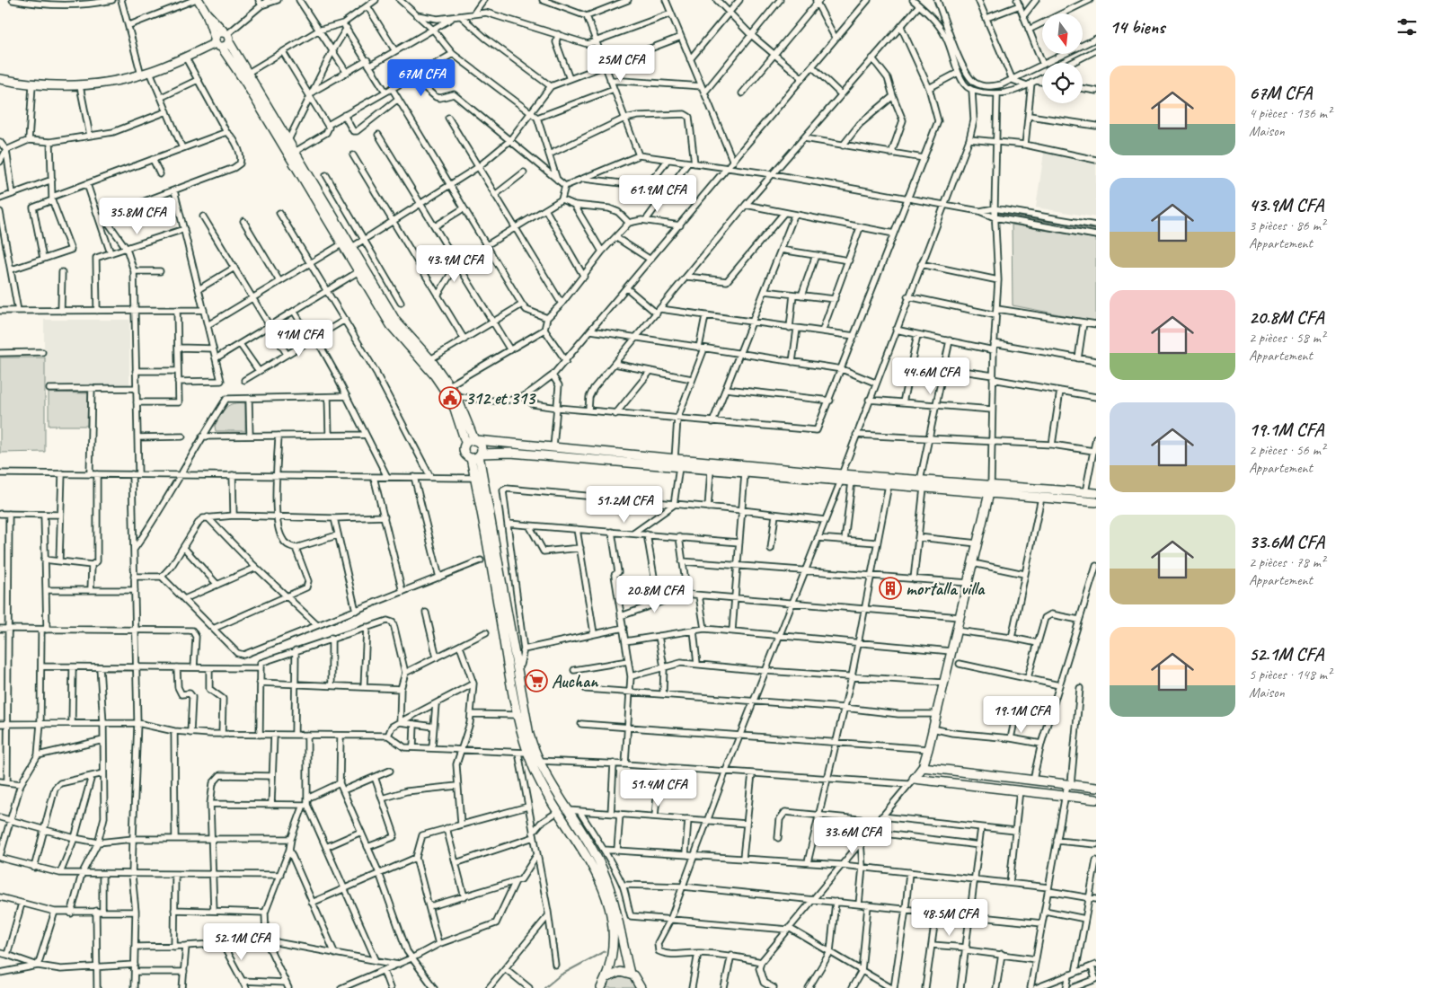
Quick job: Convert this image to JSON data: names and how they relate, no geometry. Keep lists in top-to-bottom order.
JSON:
{
  "places": {
    "public building": ["312 et 313"],
    "building": ["mortalla villa"],
    "supermarket": ["Auchan"]
  },
  "north": "bottom",
  "page": {
    "heading": "14 biens",
    "price": [
      "25M CFA",
      "67M CFA",
      "61.9M CFA",
      "35.8M CFA",
      "43.9M CFA",
      "41M CFA",
      "44.6M CFA",
      "51.2M CFA",
      "20.8M CFA",
      "19.1M CFA",
      "51.4M CFA",
      "33.6M CFA",
      "48.5M CFA",
      "52.1M CFA"
    ],
    "list": [
      {
        "name": "67M CFA",
        "note": "4 pièces · 136 m² · Maison"
      },
      {
        "name": "43.9M CFA",
        "note": "3 pièces · 86 m² · Appartement"
      },
      {
        "name": "20.8M CFA",
        "note": "2 pièces · 58 m² · Appartement"
      },
      {
        "name": "19.1M CFA",
        "note": "2 pièces · 56 m² · Appartement"
      },
      {
        "name": "33.6M CFA",
        "note": "2 pièces · 78 m² · Appartement"
      },
      {
        "name": "52.1M CFA",
        "note": "5 pièces · 148 m² · Maison"
      }
    ]
  }
}
